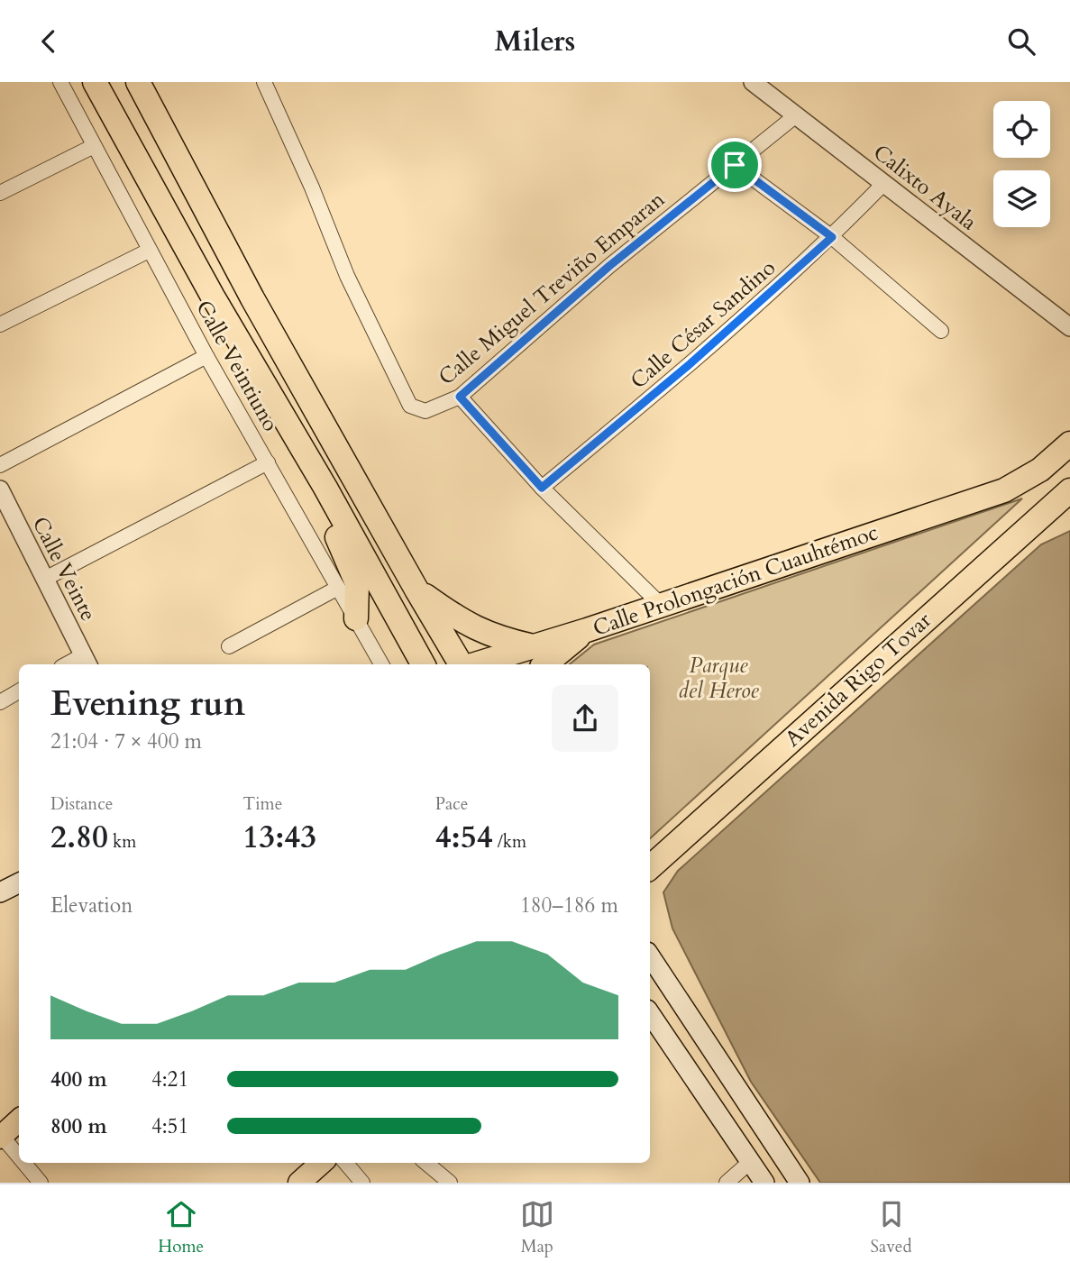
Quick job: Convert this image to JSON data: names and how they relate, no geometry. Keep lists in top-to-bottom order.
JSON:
{
  "streets": {
    "highway": ["Calle Prolongación Cuauhtémoc", "Avenida Rigo Tovar"],
    "street": [
      "Calixto Ayala",
      "Calle Miguel Treviño Emparan",
      "Calle César Sandino",
      "Calle Veintiuno",
      "Calle Veinte"
    ]
  },
  "crossings": [
    ["Calixto Ayala", "Calle Miguel Treviño Emparan"],
    ["Calixto Ayala", "Calle César Sandino"]
  ],
  "parks": ["Parque del Heroe"],
  "page": {
    "header": "Milers",
    "heading": ["Evening run", "21:04 · 7 × 400 m"],
    "stats": [
      ["Distance", "2.80 km"],
      ["Time", "13:43"],
      ["Pace", "4:54 /km"]
    ],
    "chart": ["Elevation", "180–186 m"],
    "list": [
      {
        "name": "400 m",
        "note": "4:21"
      },
      {
        "name": "800 m",
        "note": "4:51"
      }
    ],
    "tabs": ["Home", "Map", "Saved"]
  }
}
